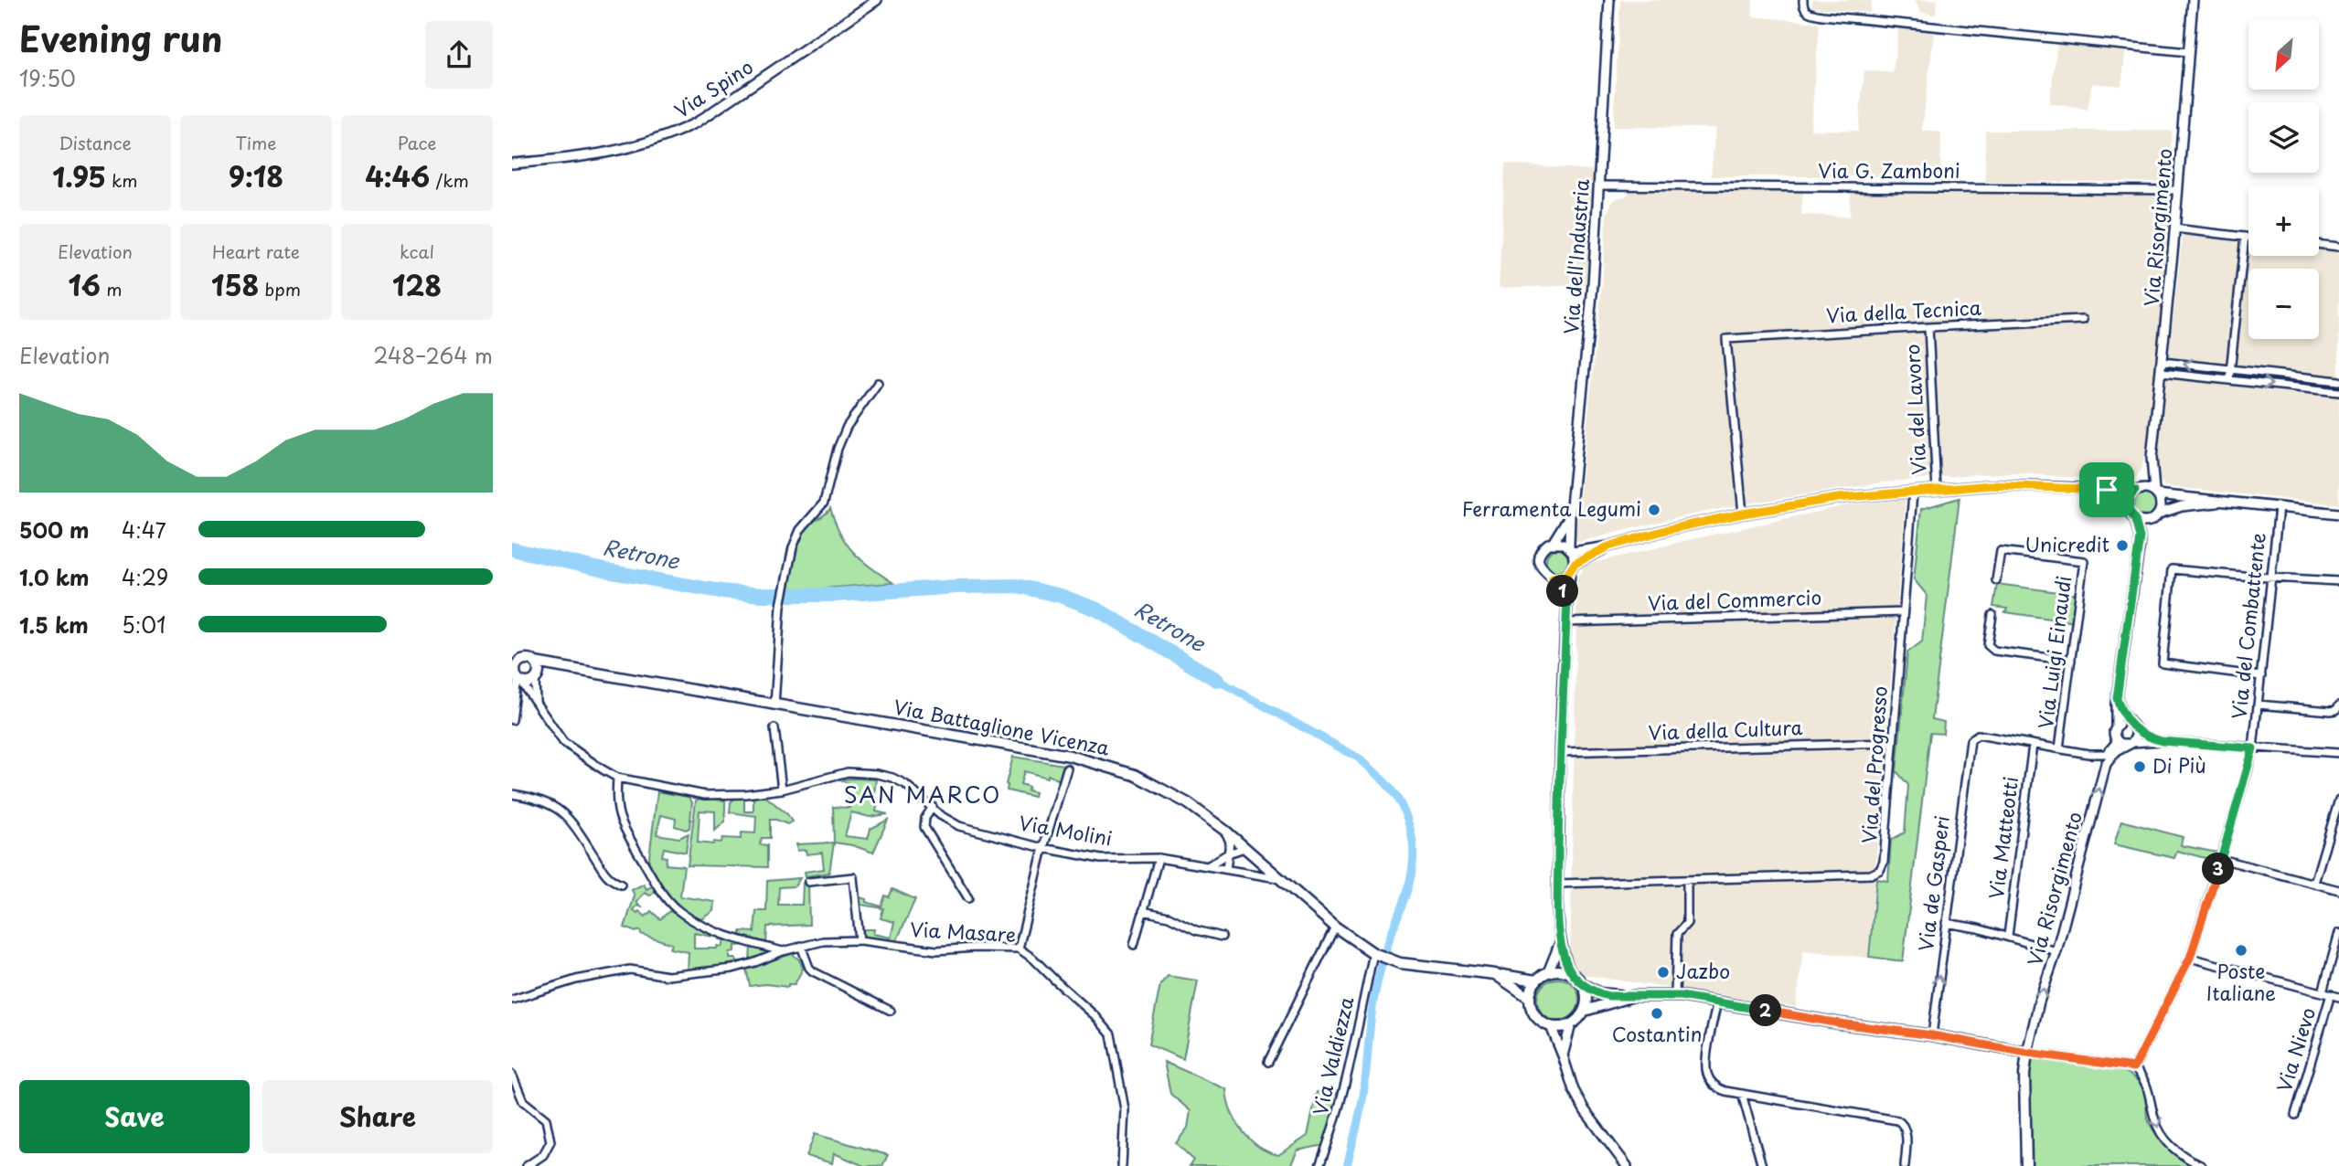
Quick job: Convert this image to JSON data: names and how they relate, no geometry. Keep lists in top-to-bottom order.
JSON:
{
  "streets": {
    "main road": ["Via Battaglione Vicenza", "Via Molini"],
    "street": [
      "Via Spino",
      "Via G. Zamboni",
      "Via Risorgimento",
      "Via dell'Industria",
      "Via della Tecnica",
      "Via del Lavoro",
      "Via del Commercio",
      "Via del Combattente",
      "Via Luigi Einaudi",
      "Via della Cultura",
      "Via del Progresso",
      "Via Matteotti",
      "Via de Gasperi",
      "Via Masare",
      "Via Nievo",
      "Via Valdiezza"
    ]
  },
  "crossings": [
    ["Via G. Zamboni", "Via Risorgimento"],
    ["Via G. Zamboni", "Via dell'Industria"],
    ["Via della Tecnica", "Via del Lavoro"],
    ["Via del Commercio", "Via del Progresso"],
    ["Via Battaglione Vicenza", "Via Molini"],
    ["Via Battaglione Vicenza", "Via Valdiezza"],
    ["Via della Cultura", "Via del Progresso"],
    ["Via Matteotti", "Via de Gasperi"]
  ],
  "one_way": ["Via Risorgimento"],
  "districts": ["SAN MARCO"],
  "water": ["Retrone"],
  "places": [
    "Ferramenta Legumi",
    "Unicredit",
    "Di Più",
    "Poste Italiane",
    "Jazbo",
    "Costantin"
  ],
  "north": "bottom left",
  "page": {
    "heading": ["Evening run", "19:50"],
    "map_buttons": ["+", "−"],
    "stats": [
      ["Distance", "1.95 km"],
      ["Time", "9:18"],
      ["Pace", "4:46 /km"],
      ["Elevation", "16 m"],
      ["Heart rate", "158 bpm"],
      ["kcal", "128"]
    ],
    "chart": ["Elevation", "248–264 m"],
    "list": [
      {
        "name": "500 m",
        "note": "4:47"
      },
      {
        "name": "1.0 km",
        "note": "4:29"
      },
      {
        "name": "1.5 km",
        "note": "5:01"
      }
    ],
    "pins": ["1", "3", "2"],
    "buttons": ["Save", "Share"]
  }
}
